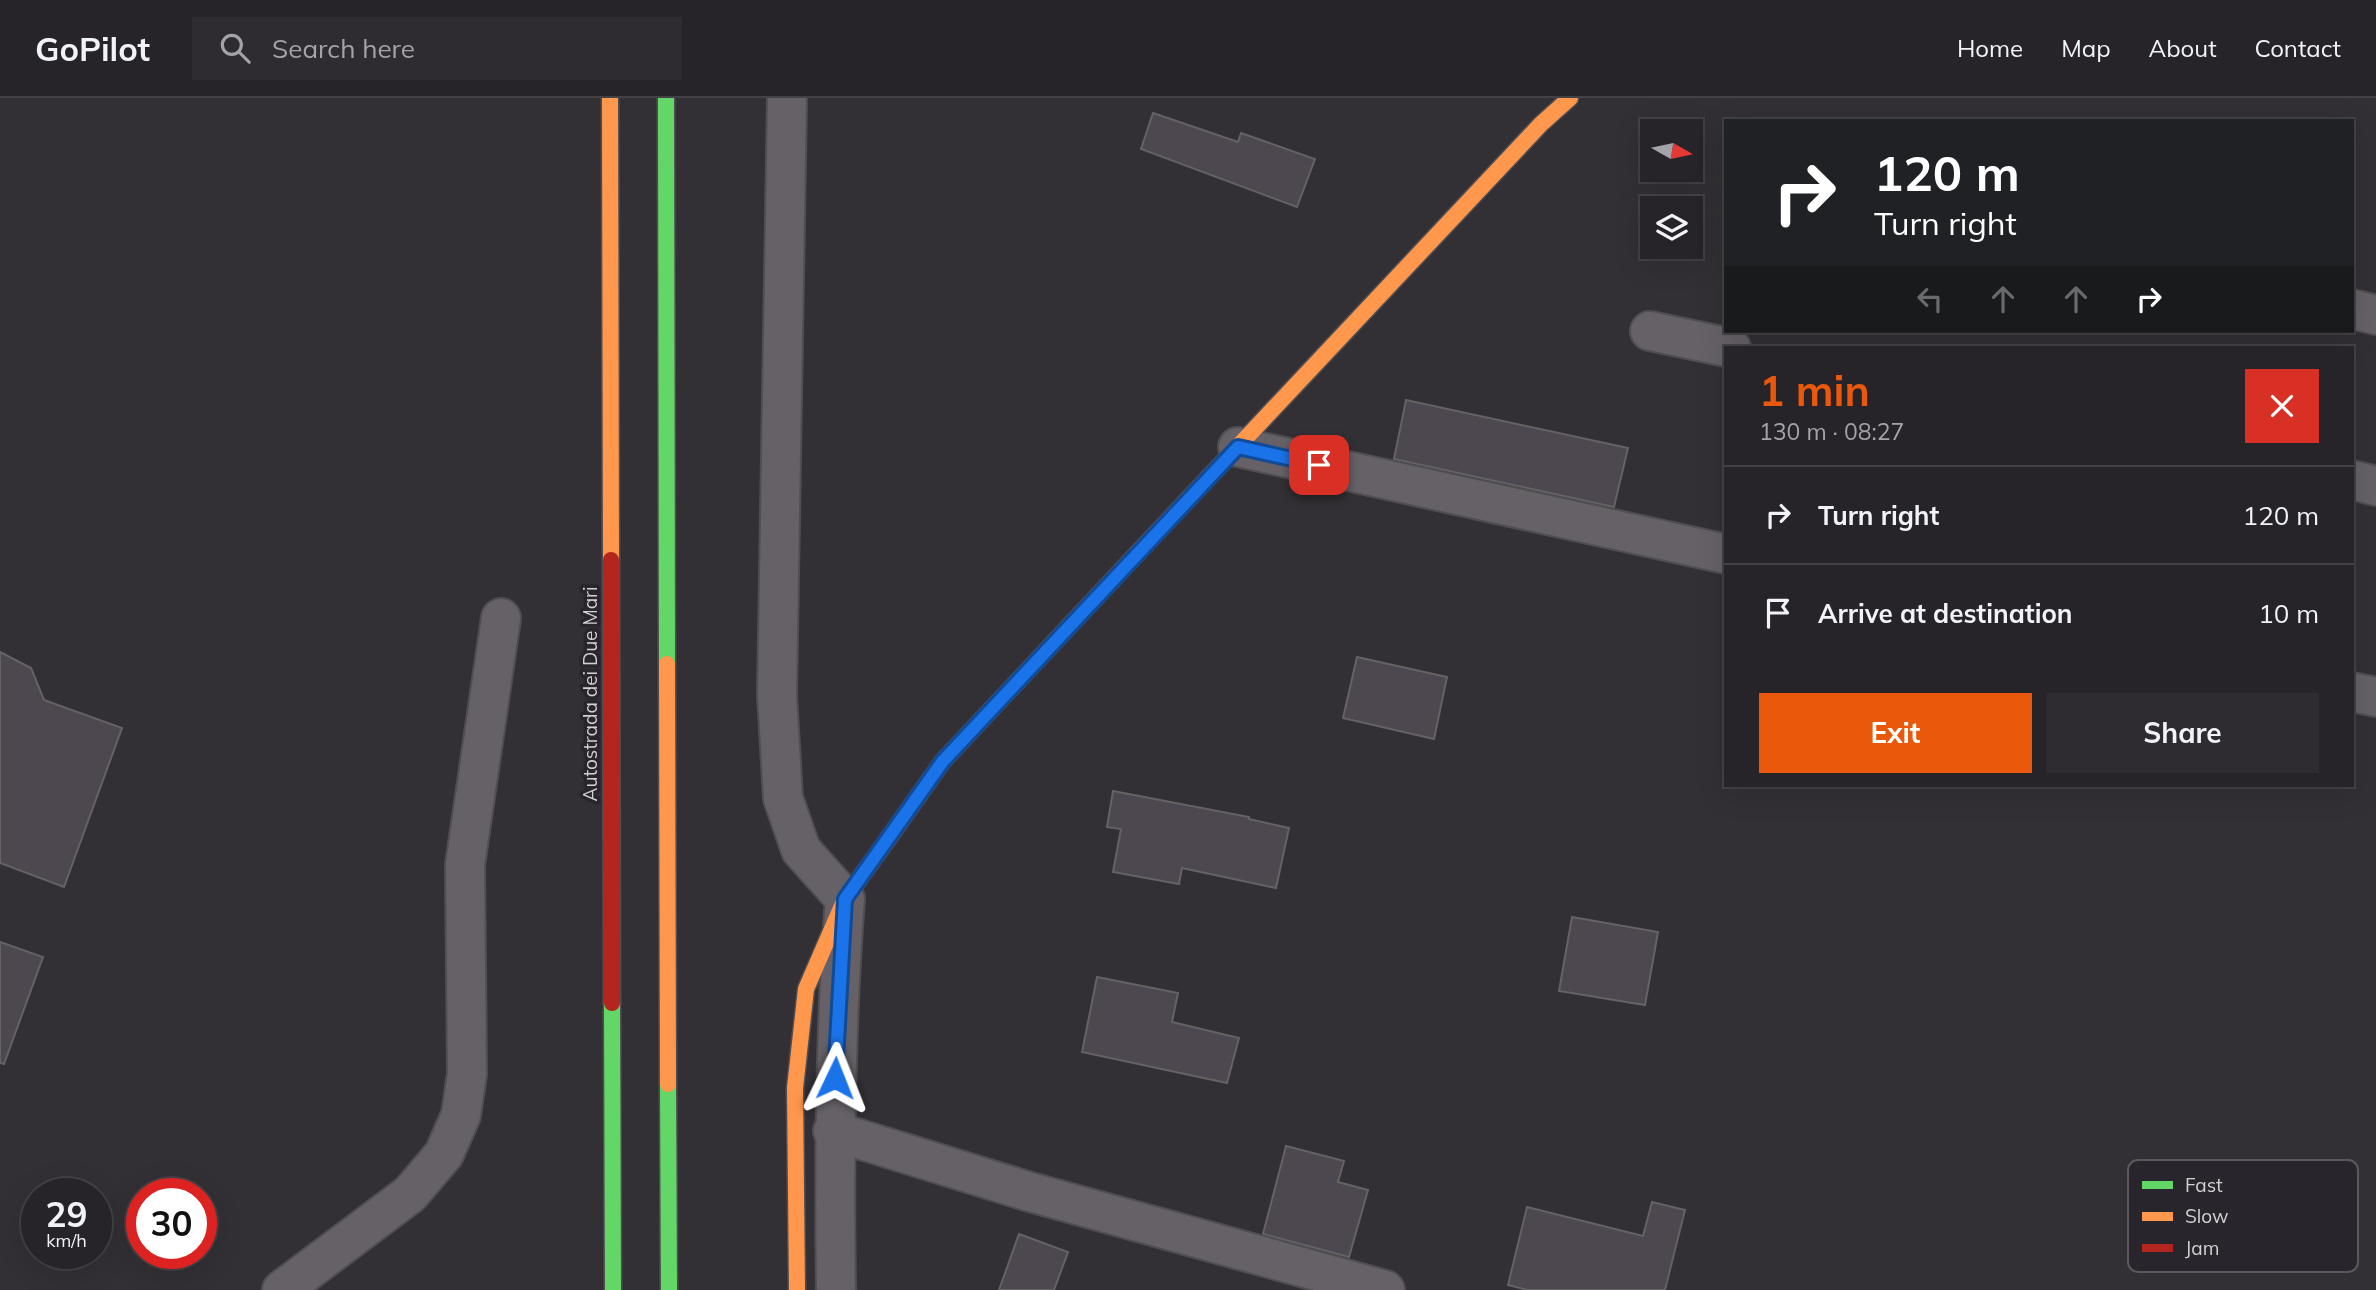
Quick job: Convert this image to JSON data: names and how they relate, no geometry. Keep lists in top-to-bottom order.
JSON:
{
  "streets": {
    "main road": ["Autostrada dei Due Mari"]
  },
  "legend": ["Fast", "Slow", "Jam"],
  "north": "right",
  "page": {
    "header": "GoPilot",
    "search": "Search here",
    "nav": [
      "Home",
      "Map",
      "About",
      "Contact"
    ],
    "turn": ["120 m", "Turn right"],
    "heading": ["1 min", "130 m · 08:27"],
    "list": [
      {
        "name": "Turn right",
        "value": "120 m"
      },
      {
        "name": "Arrive at destination",
        "value": "10 m"
      }
    ],
    "buttons": ["Exit", "Share"],
    "speed": "29 km/h",
    "limit": "30"
  }
}
